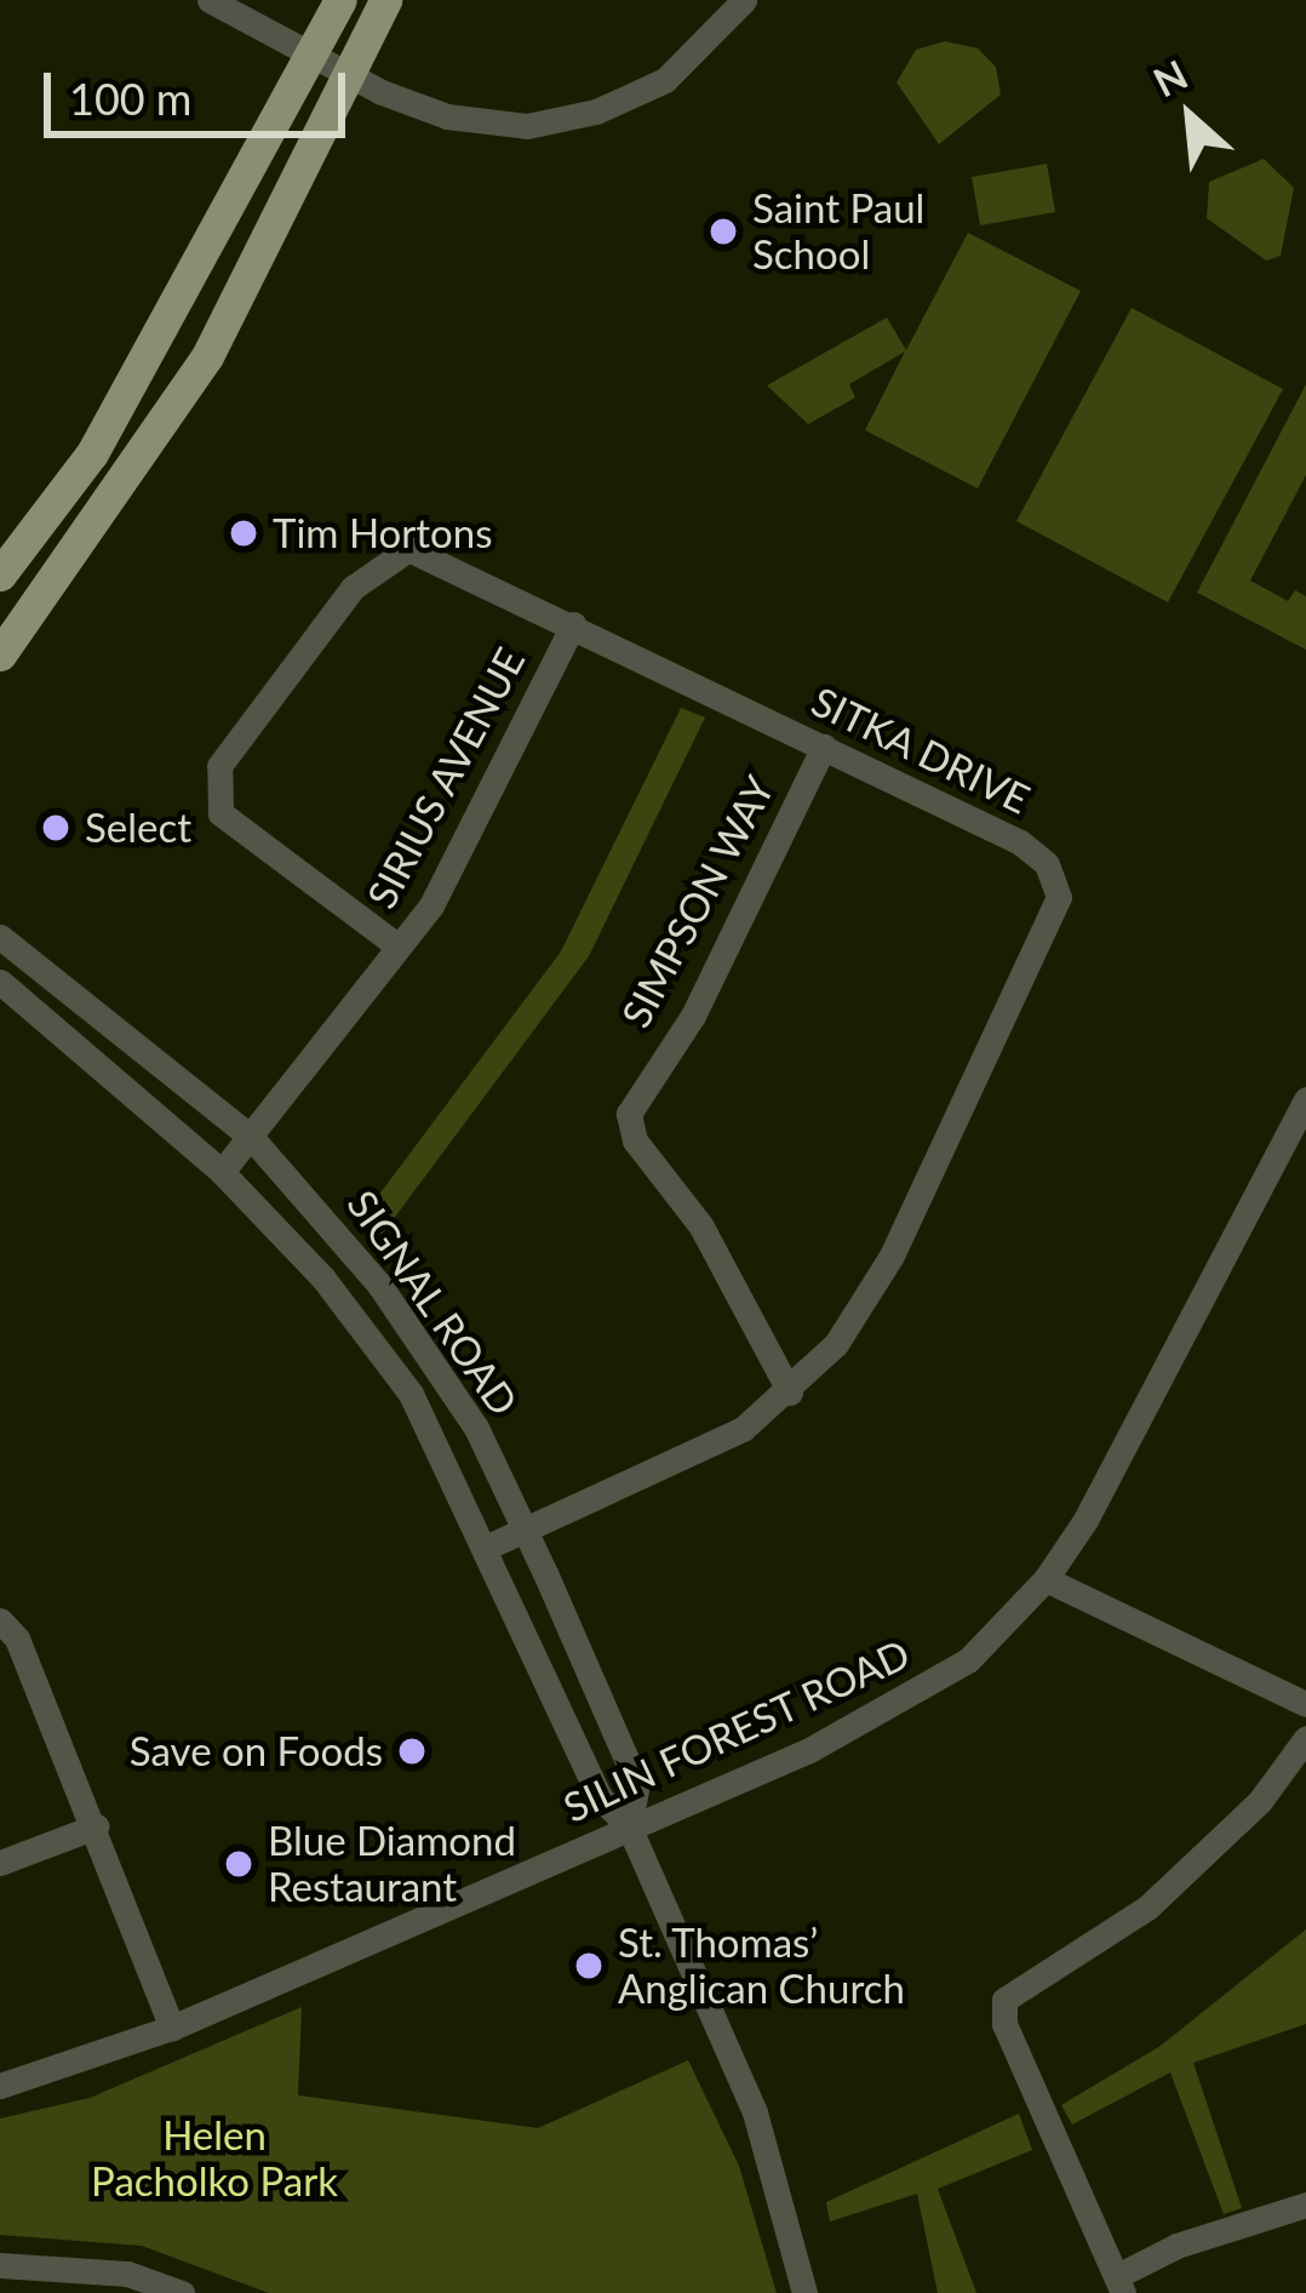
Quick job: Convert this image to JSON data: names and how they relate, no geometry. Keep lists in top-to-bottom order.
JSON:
{
  "streets": {
    "street": [
      "SITKA DRIVE",
      "SIRIUS AVENUE",
      "SIMPSON WAY",
      "SIGNAL ROAD",
      "SILIN FOREST ROAD"
    ]
  },
  "crossings": [
    ["SITKA DRIVE", "SIRIUS AVENUE"],
    ["SITKA DRIVE", "SIMPSON WAY"],
    ["SITKA DRIVE", "SIGNAL ROAD"],
    ["SIRIUS AVENUE", "SIGNAL ROAD"],
    ["SIGNAL ROAD", "SILIN FOREST ROAD"]
  ],
  "parks": ["Helen Pacholko Park"],
  "places": [
    "Saint Paul School",
    "Tim Hortons",
    "Select",
    "Save on Foods",
    "Blue Diamond Restaurant",
    "St. Thomas’ Anglican Church"
  ],
  "scale_bar": "100 m",
  "north": "top left"
}
